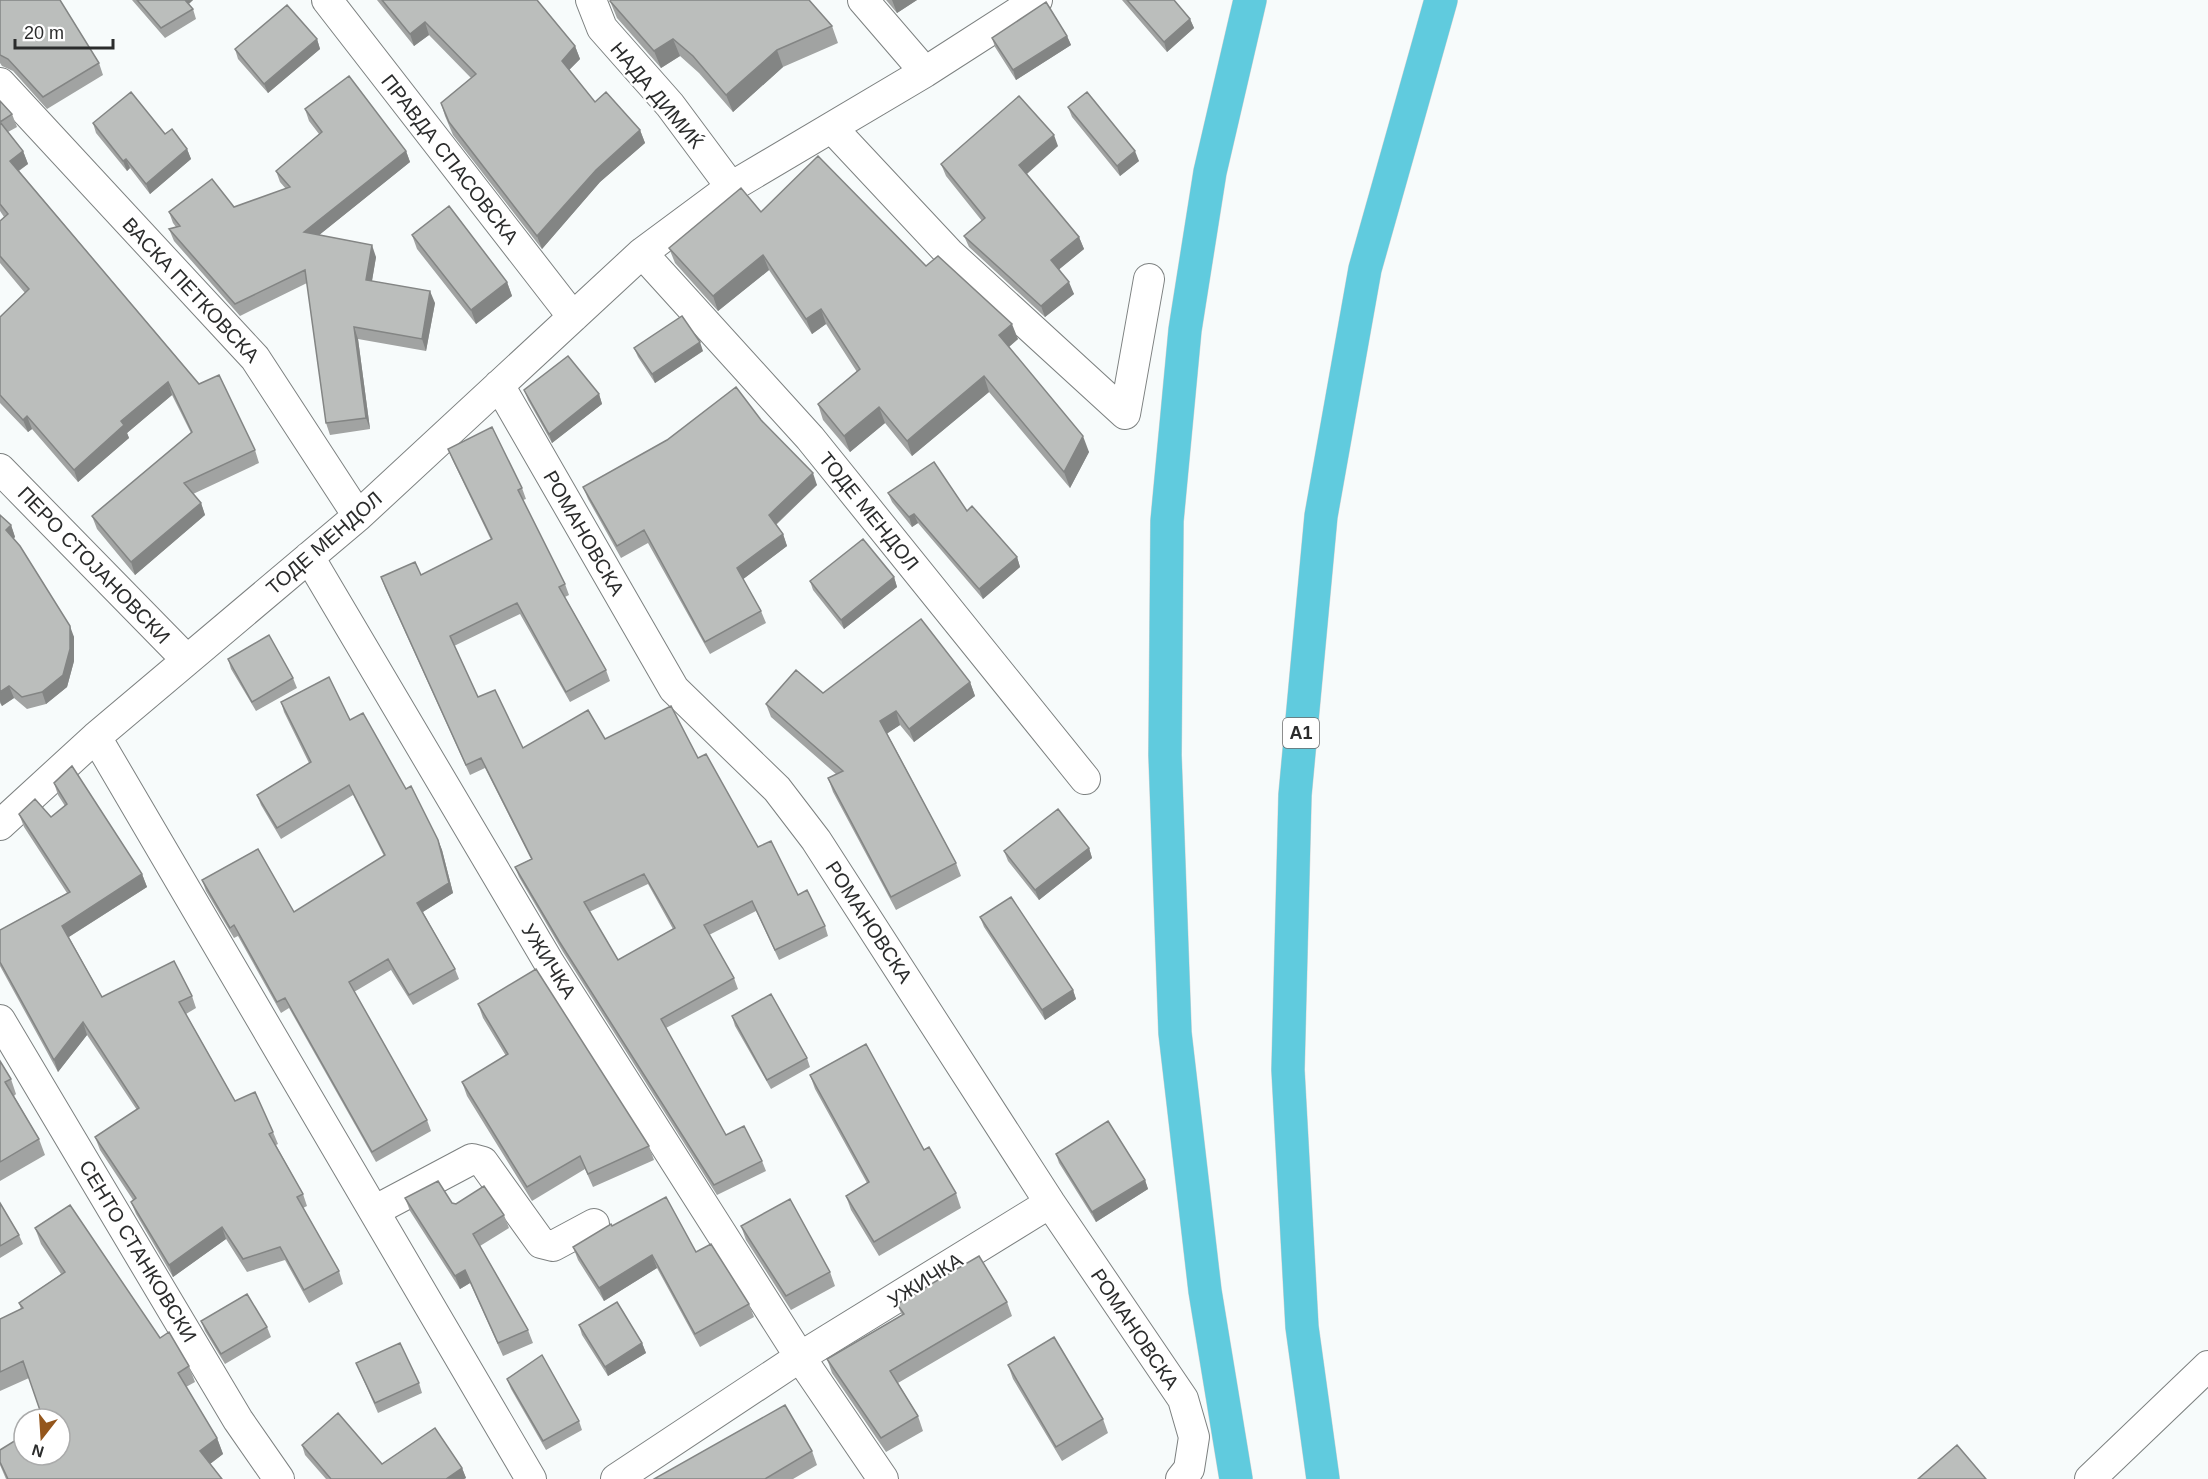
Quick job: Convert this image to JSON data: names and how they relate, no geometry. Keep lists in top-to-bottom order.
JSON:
{
  "streets": {
    "highway": ["A1"],
    "street": [
      "НАДА ДИМИЌ",
      "ПРАВДА СПАСОВСКА",
      "ВАСКА ПЕТКОВСКА",
      "ТОДЕ МЕНДОЛ",
      "РОМАНОВСКА",
      "ПЕРО СТОЈАНОВСКИ",
      "УЖИЧКА",
      "СЕНТО СТАНКОВСКИ"
    ]
  },
  "crossings": [
    ["НАДА ДИМИЌ", "ТОДЕ МЕНДОЛ"],
    ["ПРАВДА СПАСОВСКА", "ТОДЕ МЕНДОЛ"],
    ["ВАСКА ПЕТКОВСКА", "ТОДЕ МЕНДОЛ"],
    ["ТОДЕ МЕНДОЛ", "РОМАНОВСКА"],
    ["ТОДЕ МЕНДОЛ", "ПЕРО СТОЈАНОВСКИ"],
    ["ТОДЕ МЕНДОЛ", "УЖИЧКА"],
    ["РОМАНОВСКА", "УЖИЧКА"]
  ],
  "scale_bar": "20 m",
  "north": "bottom"
}
